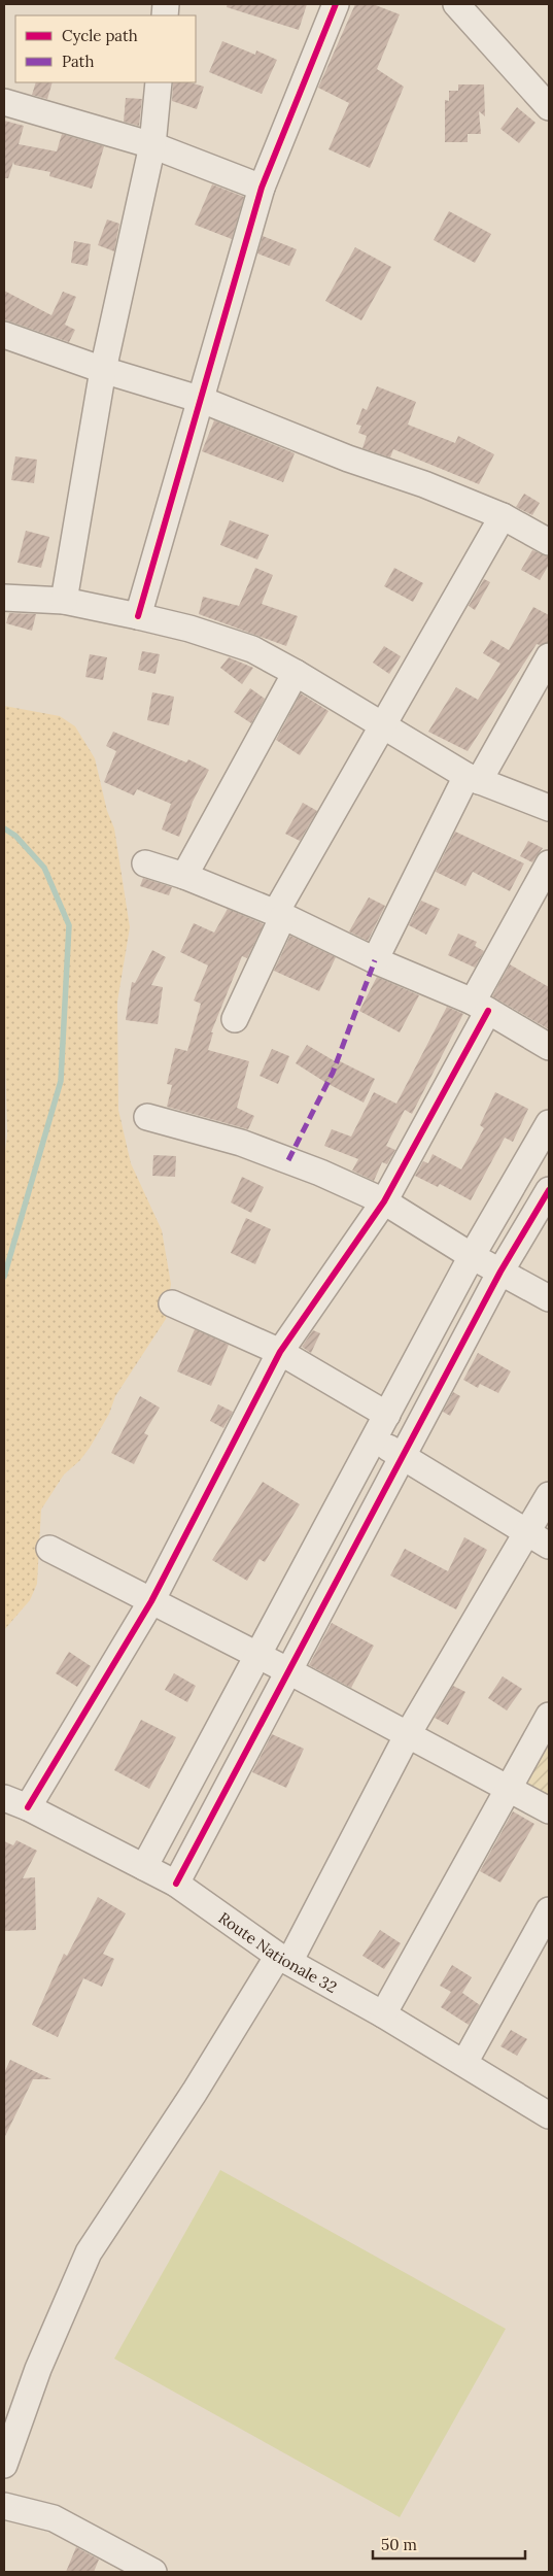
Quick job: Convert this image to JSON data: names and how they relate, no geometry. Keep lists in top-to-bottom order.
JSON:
{
  "streets": {
    "street": ["Route Nationale 32"]
  },
  "legend": ["Cycle path", "Path"],
  "scale_bar": "50 m"
}
